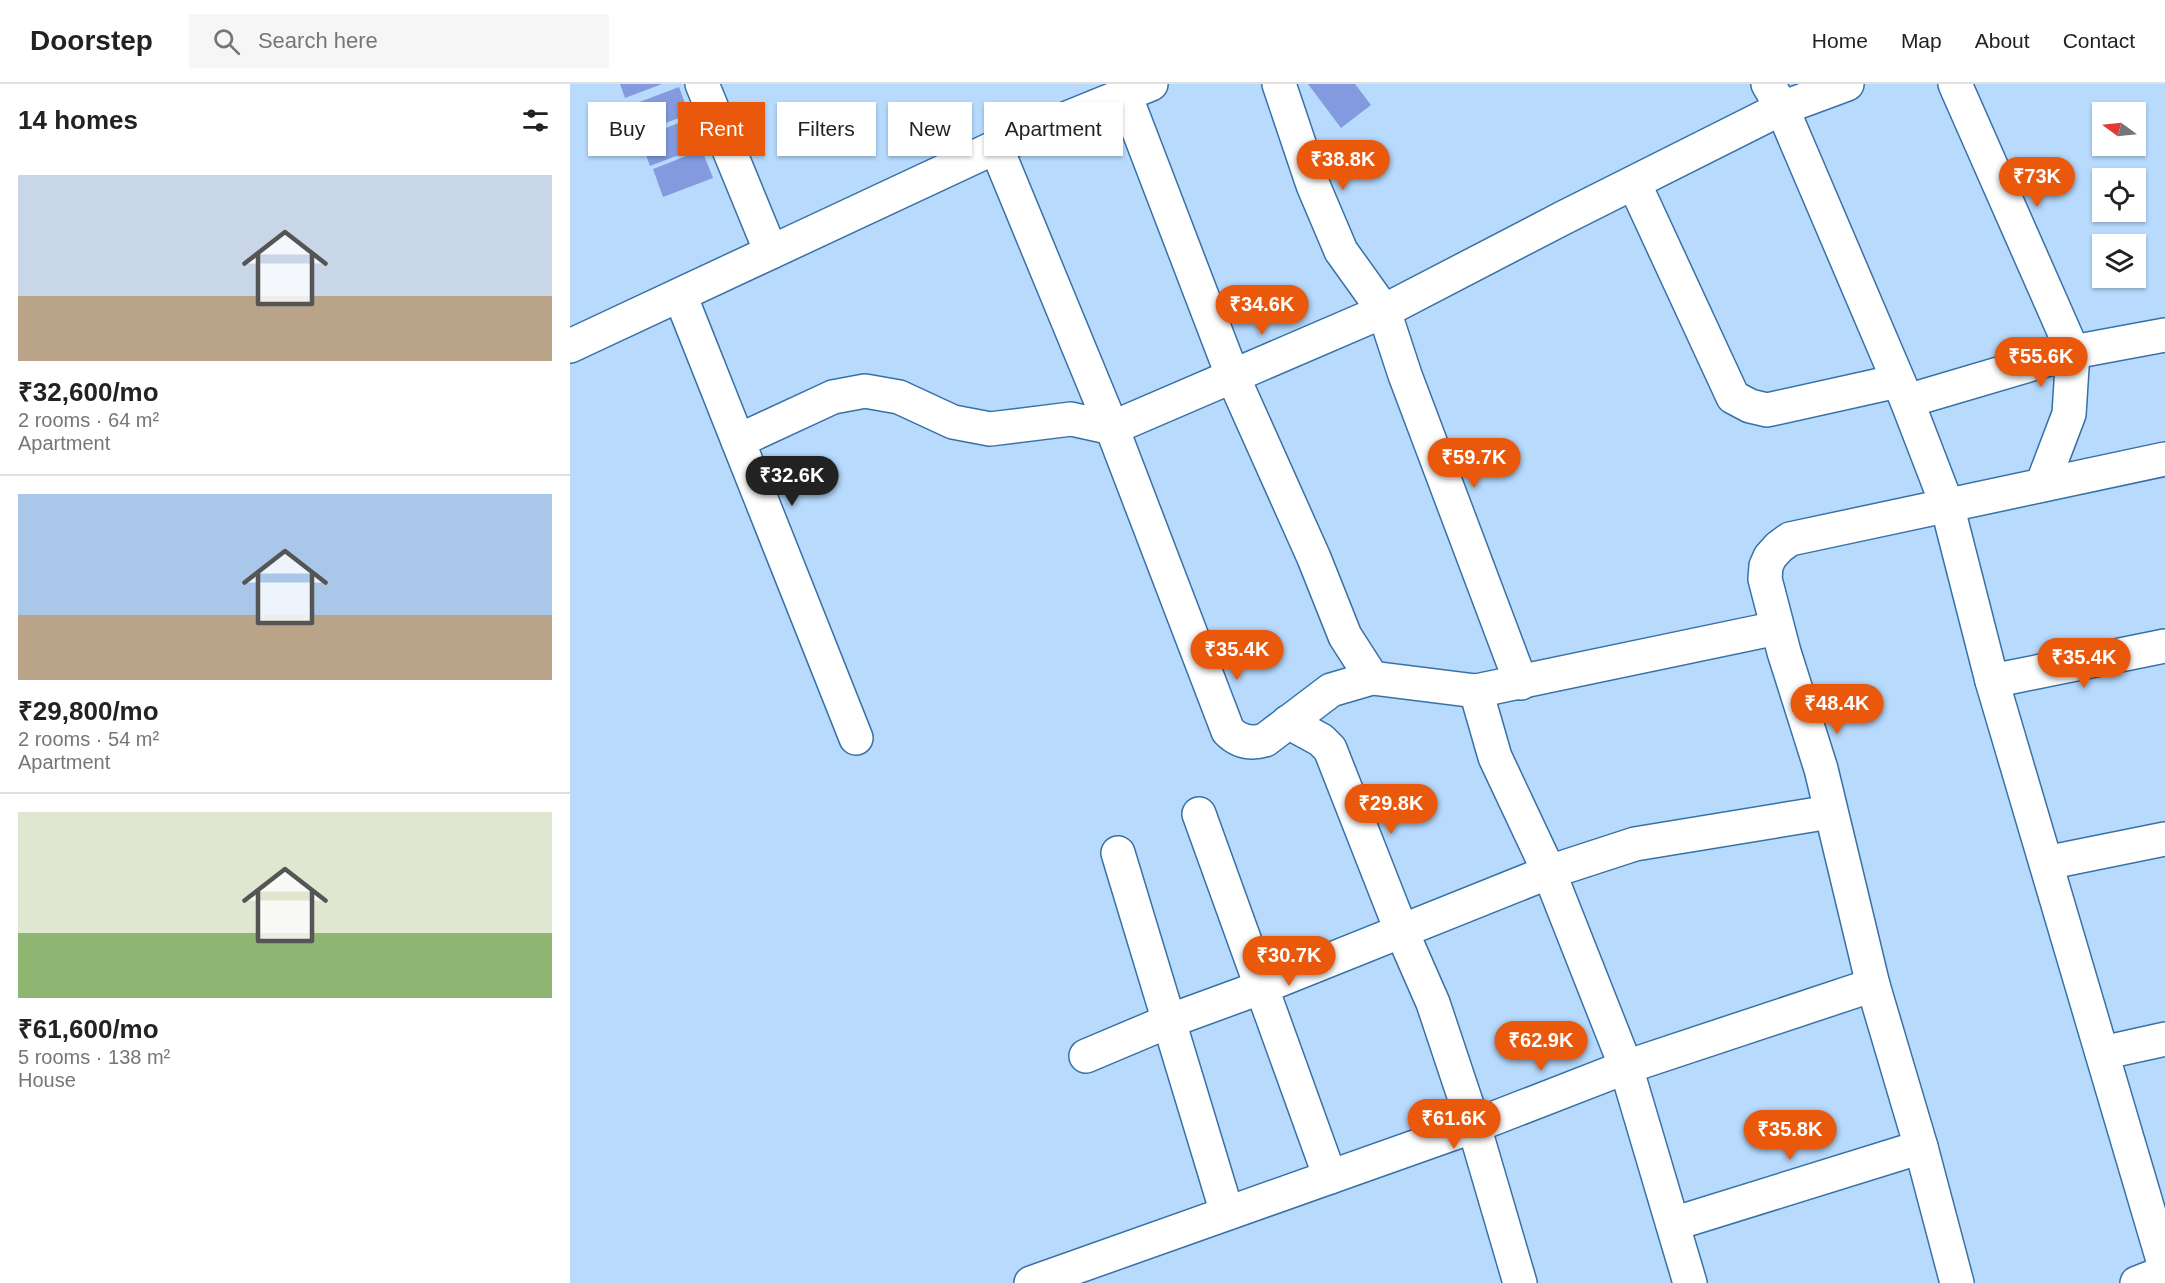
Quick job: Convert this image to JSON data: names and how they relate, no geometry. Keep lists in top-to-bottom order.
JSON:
{
  "north": "left",
  "page": {
    "header": "Doorstep",
    "search": "Search here",
    "nav": [
      "Home",
      "Map",
      "About",
      "Contact"
    ],
    "heading": "14 homes",
    "chip": [
      "Buy",
      "Rent",
      "Filters",
      "New",
      "Apartment"
    ],
    "price": [
      "₹38.8K",
      "₹73K",
      "₹34.6K",
      "₹55.6K",
      "₹59.7K",
      "₹32.6K",
      "₹35.4K",
      "₹35.4K",
      "₹48.4K",
      "₹29.8K",
      "₹30.7K",
      "₹62.9K",
      "₹61.6K",
      "₹35.8K"
    ],
    "list": [
      {
        "name": "₹32,600/mo",
        "note": "2 rooms · 64 m² · Apartment"
      },
      {
        "name": "₹29,800/mo",
        "note": "2 rooms · 54 m² · Apartment"
      },
      {
        "name": "₹61,600/mo",
        "note": "5 rooms · 138 m² · House"
      }
    ]
  }
}
